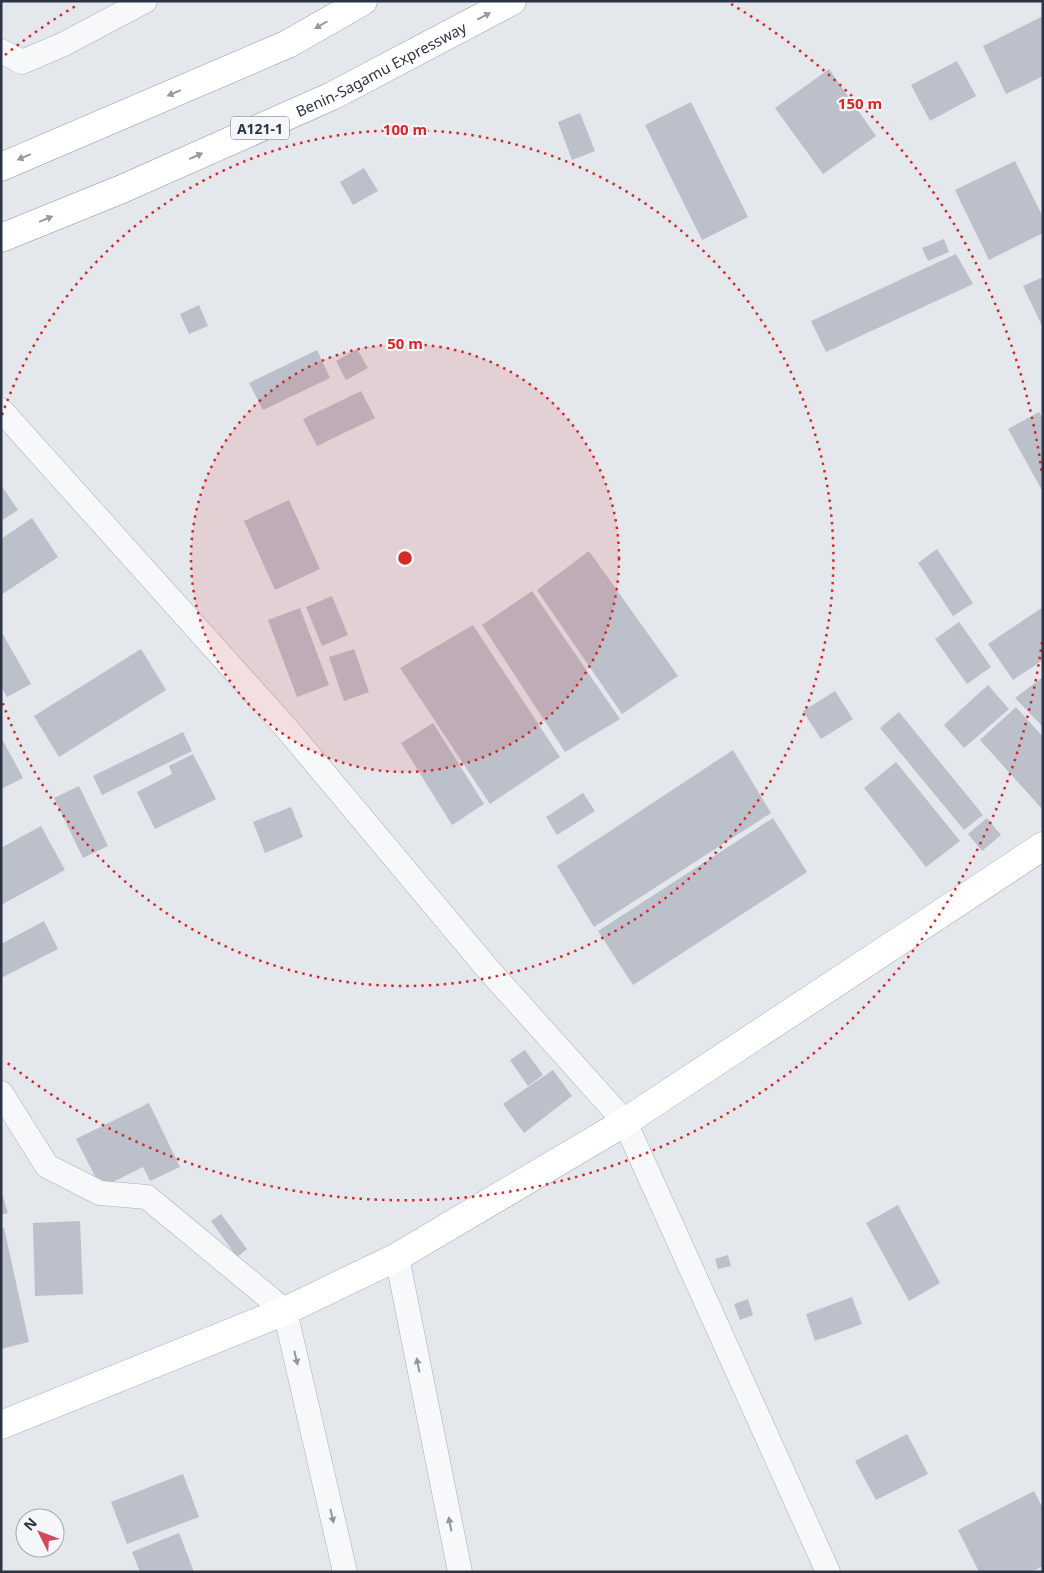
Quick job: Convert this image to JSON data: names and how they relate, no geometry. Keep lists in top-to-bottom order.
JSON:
{
  "streets": {
    "main road": ["Benin-Sagamu Expressway", "A121-1"]
  },
  "north": "top left",
  "rings": ["150 m", "100 m", "50 m"]
}
